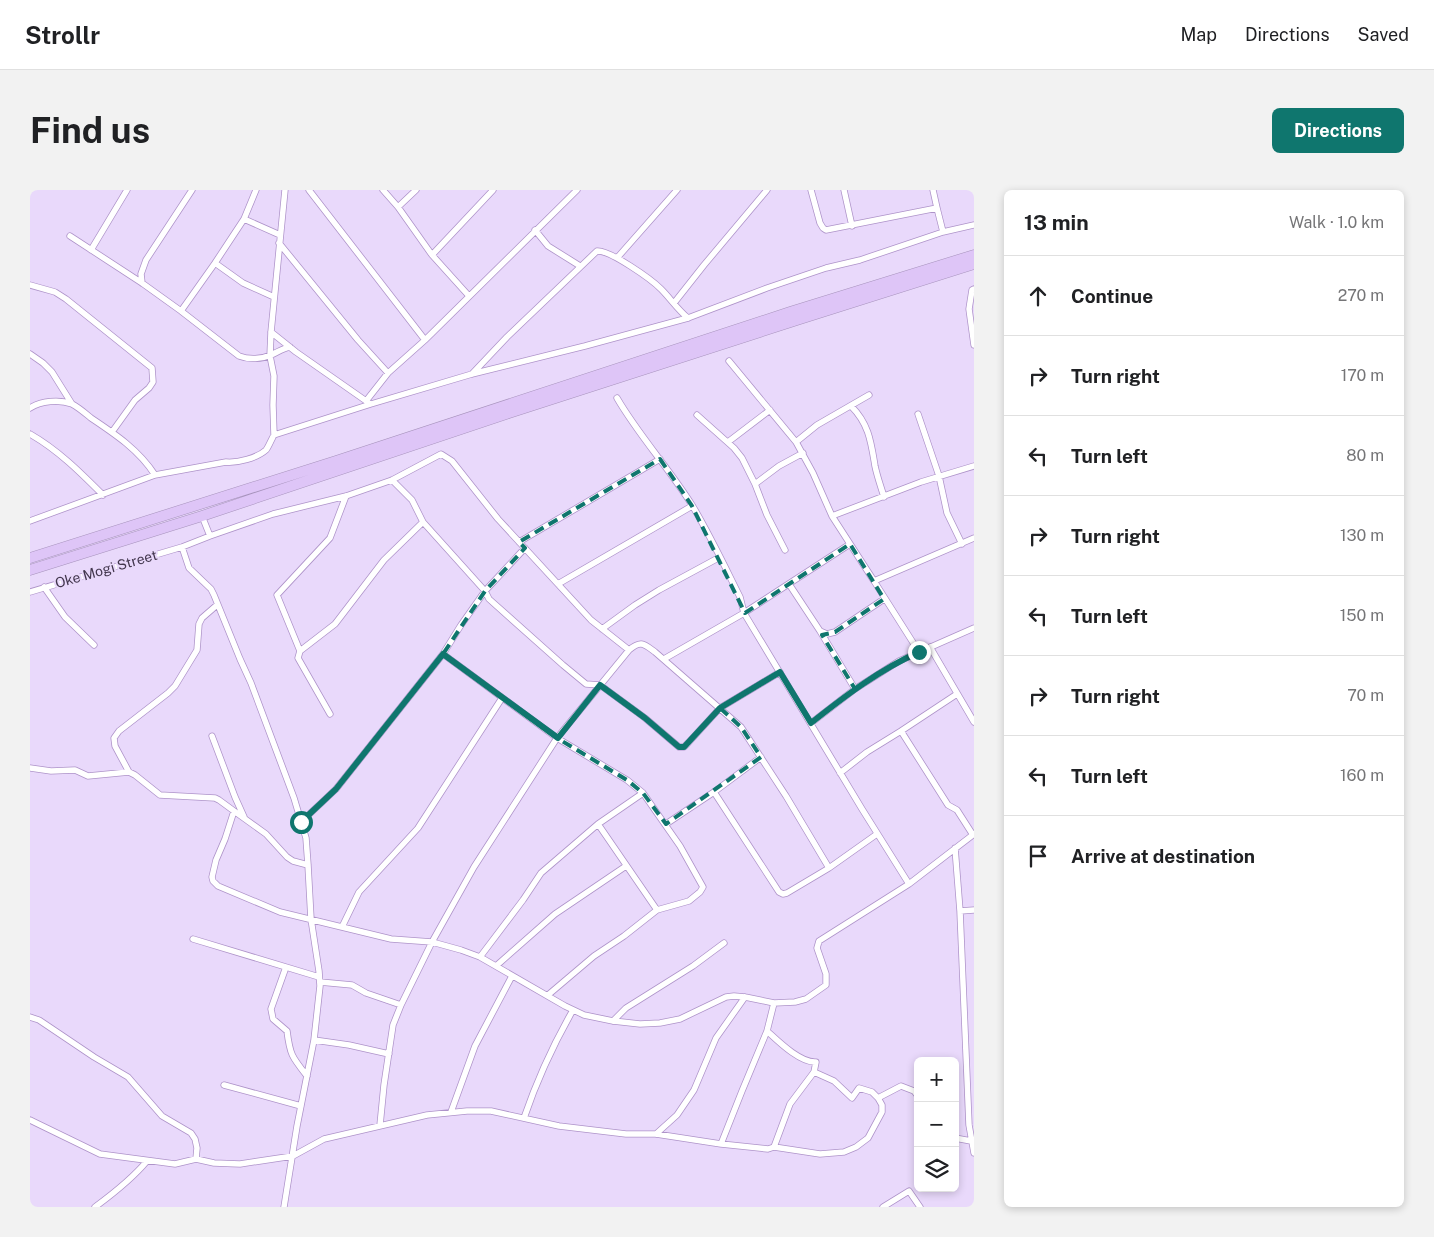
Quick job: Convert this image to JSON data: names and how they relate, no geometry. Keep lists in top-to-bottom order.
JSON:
{
  "streets": {
    "street": ["Oke Mogi Street"]
  },
  "page": {
    "header": "Strollr",
    "nav": ["Map", "Directions", "Saved"],
    "buttons": "Directions",
    "title": "Find us",
    "heading": ["13 min", "Walk · 1.0 km"],
    "list": [
      ["Continue", "270 m"],
      ["Turn right", "170 m"],
      ["Turn left", "80 m"],
      ["Turn right", "130 m"],
      ["Turn left", "150 m"],
      ["Turn right", "70 m"],
      ["Turn left", "160 m"],
      "Arrive at destination"
    ],
    "map_buttons": ["+", "−"]
  }
}
